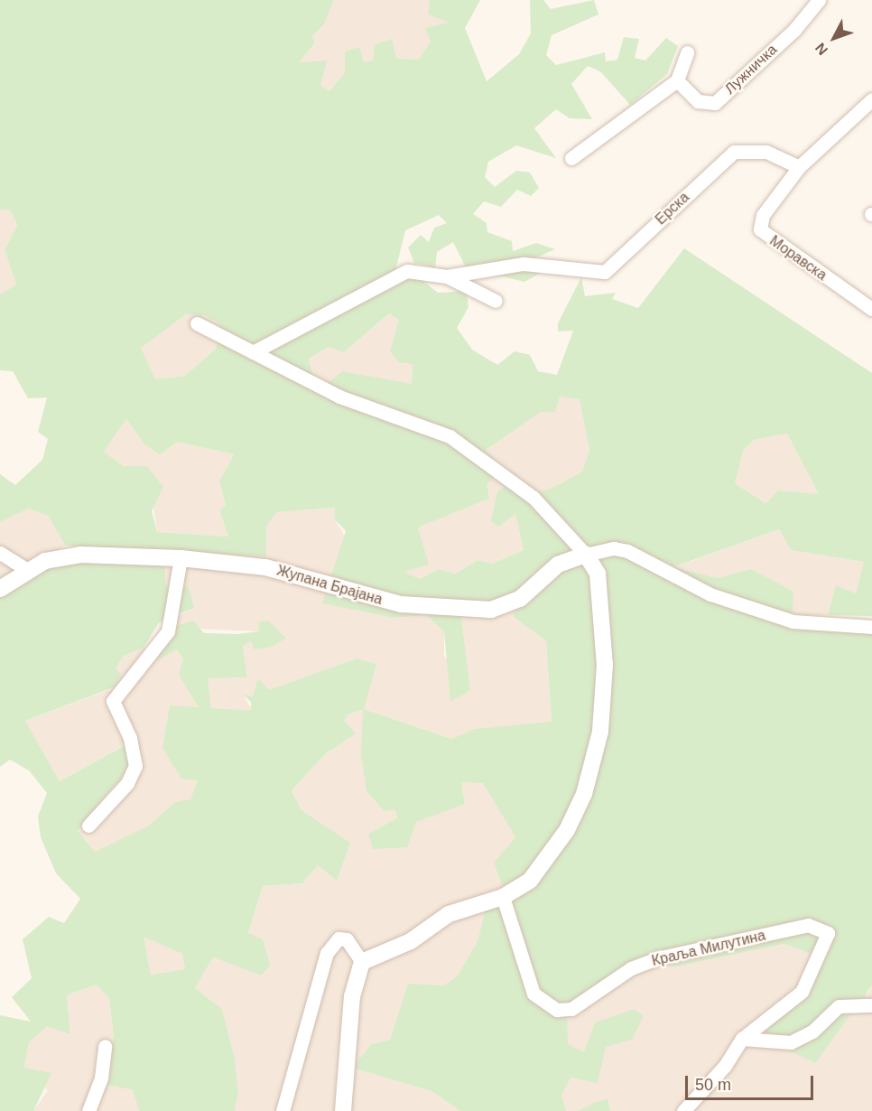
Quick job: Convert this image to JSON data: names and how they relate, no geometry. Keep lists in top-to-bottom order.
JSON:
{
  "streets": {
    "street": [
      "Лужничка",
      "Ерска",
      "Моравска",
      "Жупана Брајана",
      "Краља Милутина"
    ]
  },
  "crossings": [
    ["Ерска", "Моравска"]
  ],
  "scale_bar": "50 m",
  "north": "bottom left"
}
